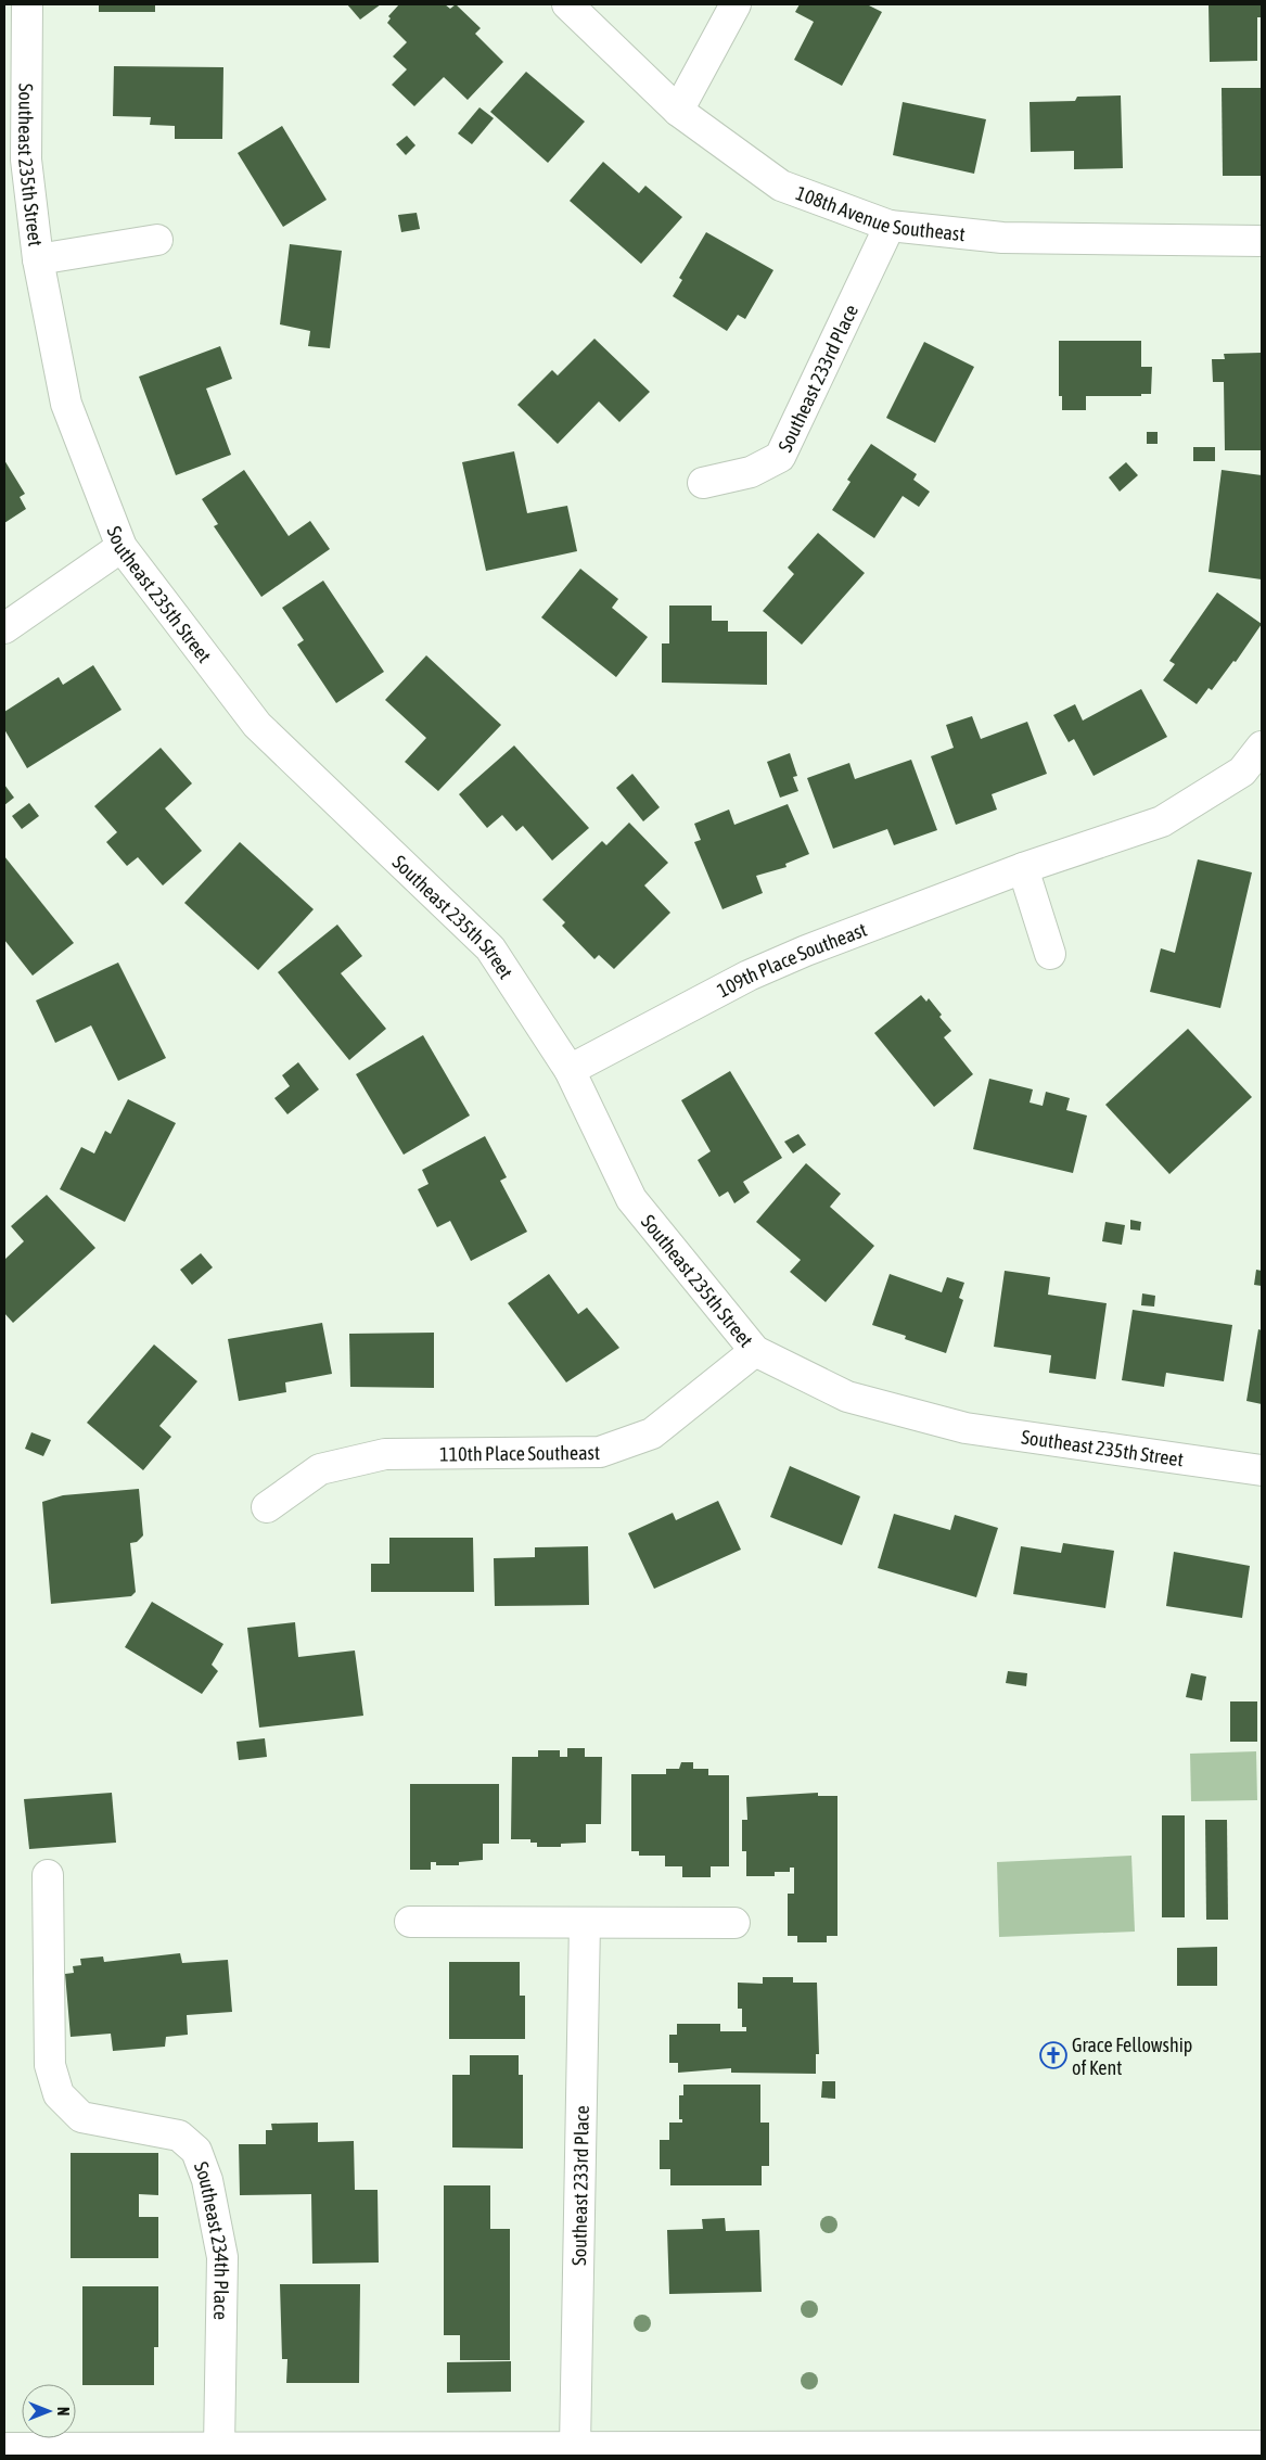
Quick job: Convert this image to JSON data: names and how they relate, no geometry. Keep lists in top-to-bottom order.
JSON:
{
  "streets": {
    "street": [
      "Southeast 235th Street",
      "108th Avenue Southeast",
      "Southeast 233rd Place",
      "109th Place Southeast",
      "110th Place Southeast",
      "Southeast 234th Place"
    ]
  },
  "crossings": [
    ["Southeast 235th Street", "109th Place Southeast"],
    ["Southeast 235th Street", "110th Place Southeast"],
    ["108th Avenue Southeast", "Southeast 233rd Place"]
  ],
  "places": {
    "church": ["Grace Fellowship of Kent"]
  },
  "north": "right"
}
